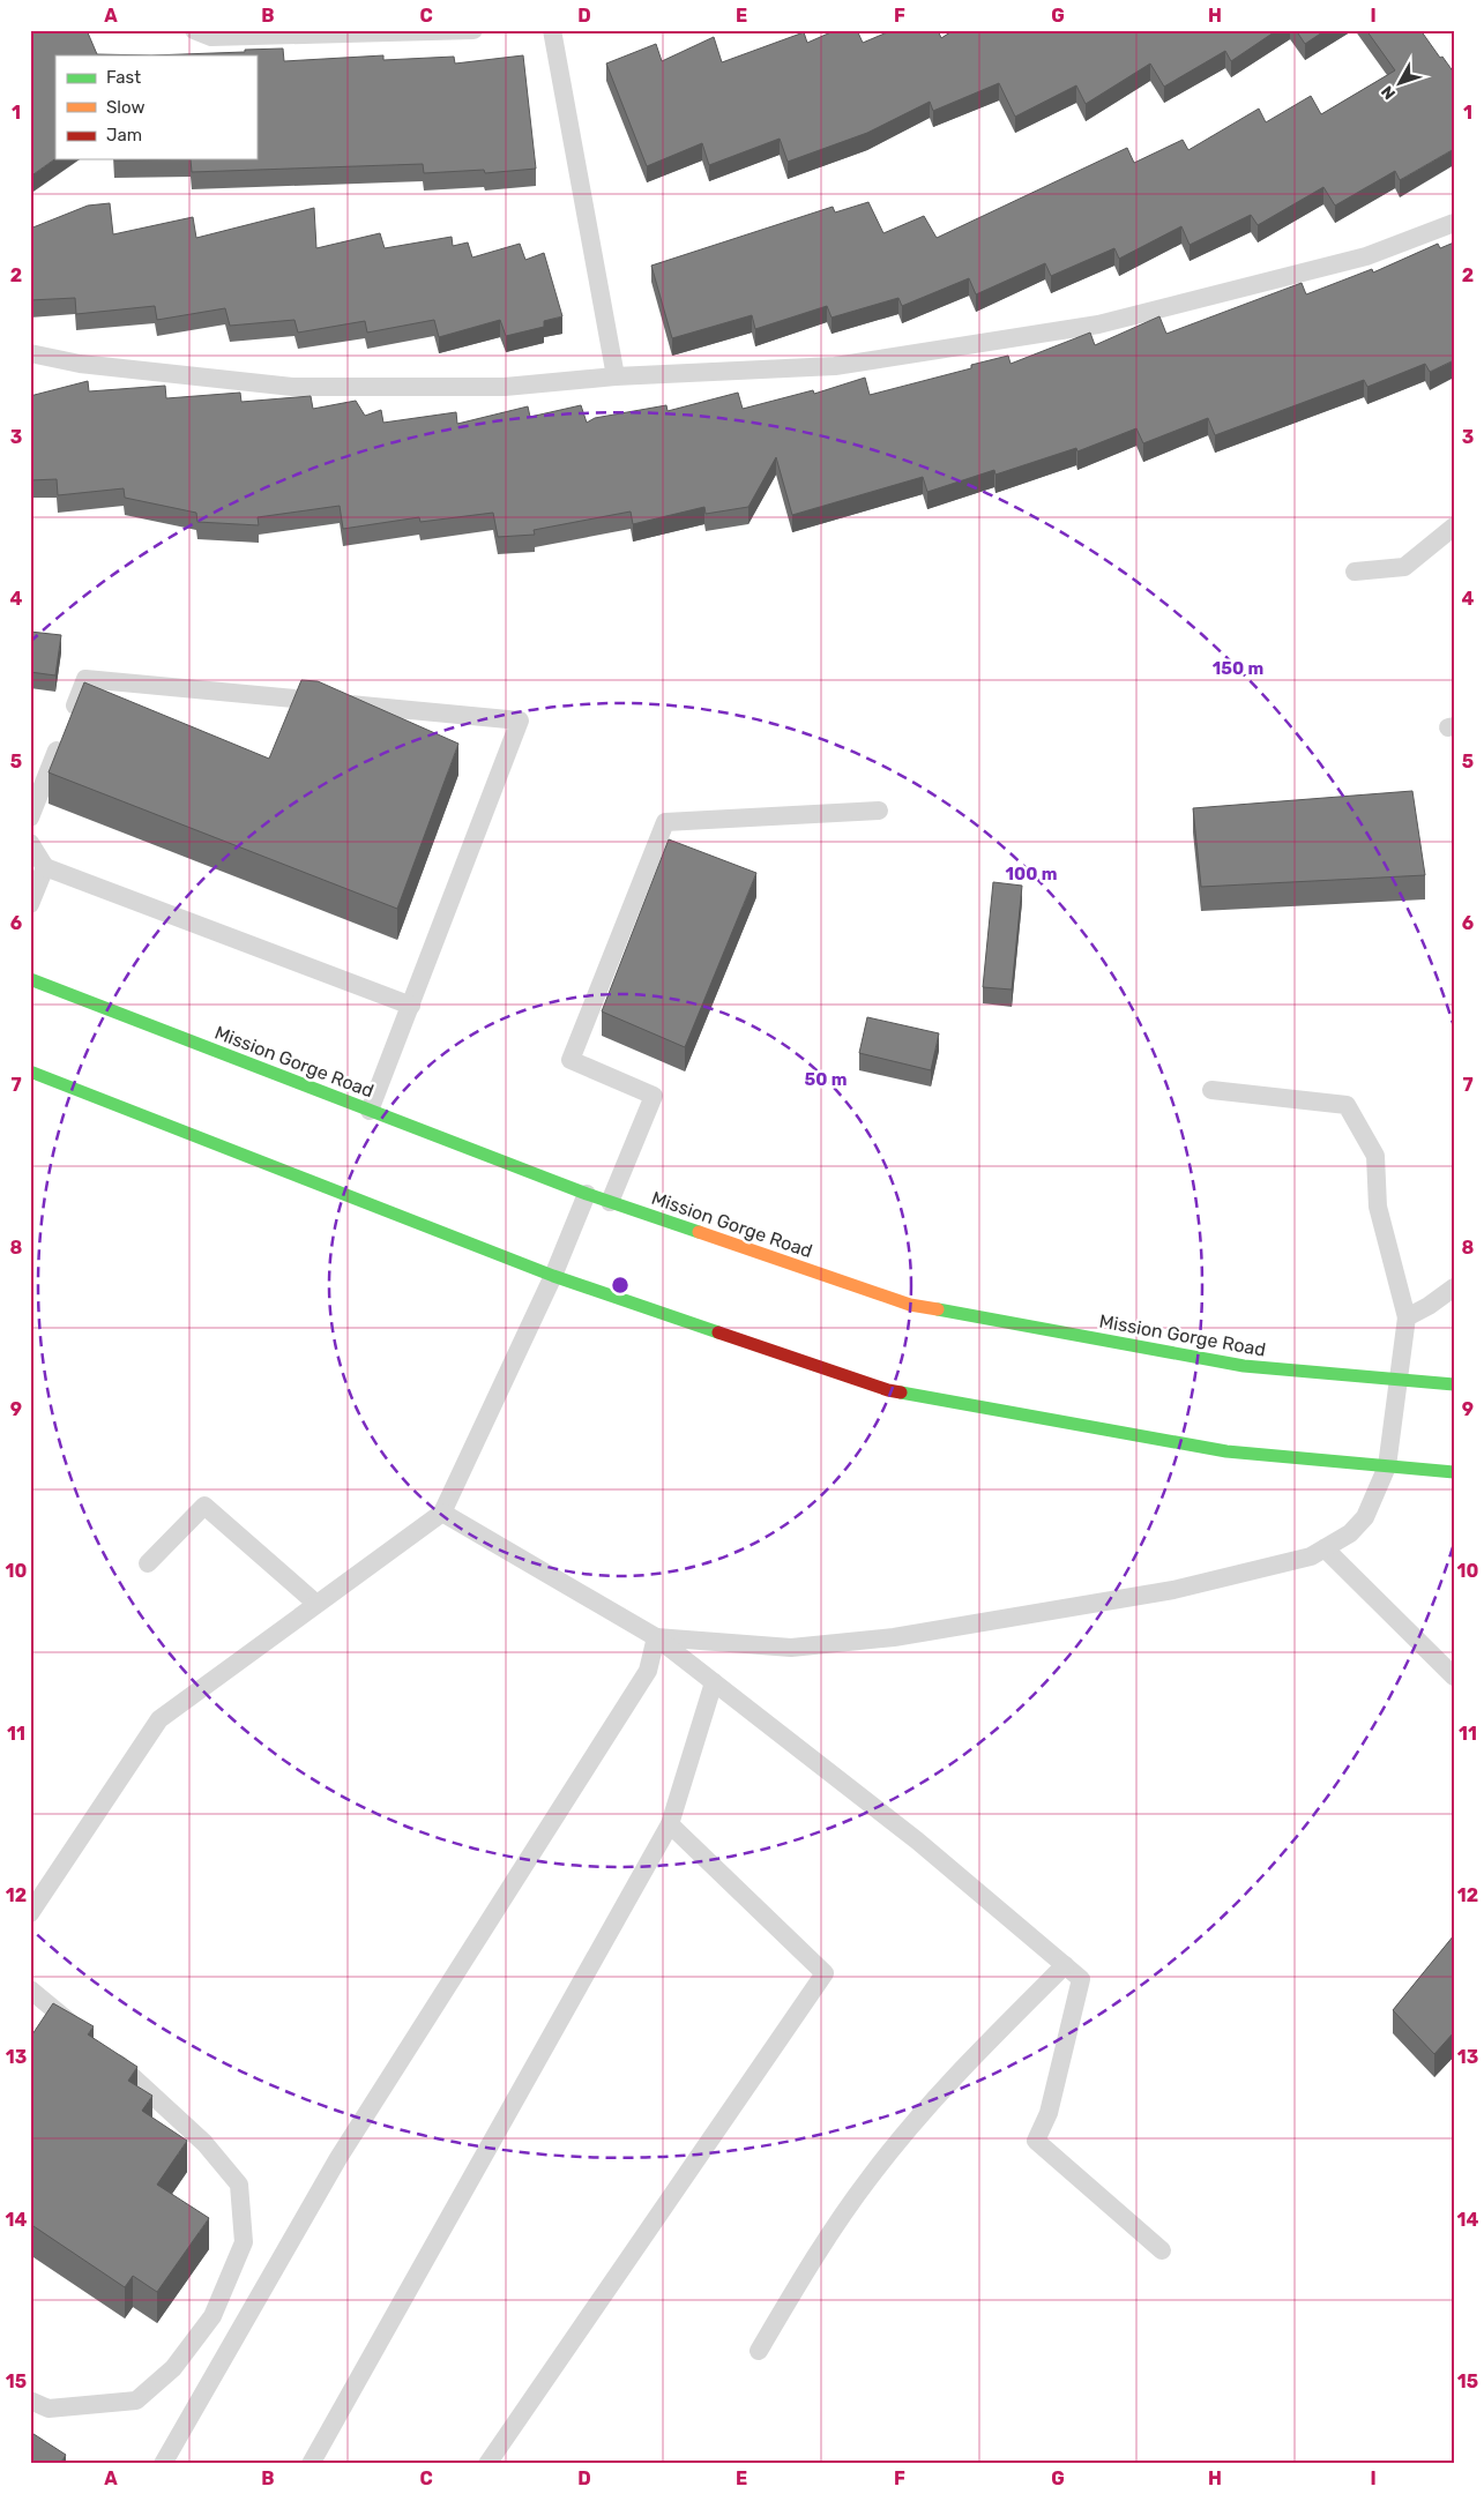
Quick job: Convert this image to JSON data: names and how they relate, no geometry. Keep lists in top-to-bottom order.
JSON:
{
  "streets": {
    "main road": ["Mission Gorge Road"]
  },
  "legend": ["Fast", "Slow", "Jam"],
  "north": "bottom left",
  "grid": {
    "columns": [
      "A",
      "B",
      "C",
      "D",
      "E",
      "F",
      "G",
      "H",
      "I"
    ],
    "rows": [
      "1",
      "2",
      "3",
      "4",
      "5",
      "6",
      "7",
      "8",
      "9",
      "10",
      "11",
      "12",
      "13",
      "14",
      "15"
    ]
  },
  "rings": ["150 m", "100 m", "50 m"]
}
